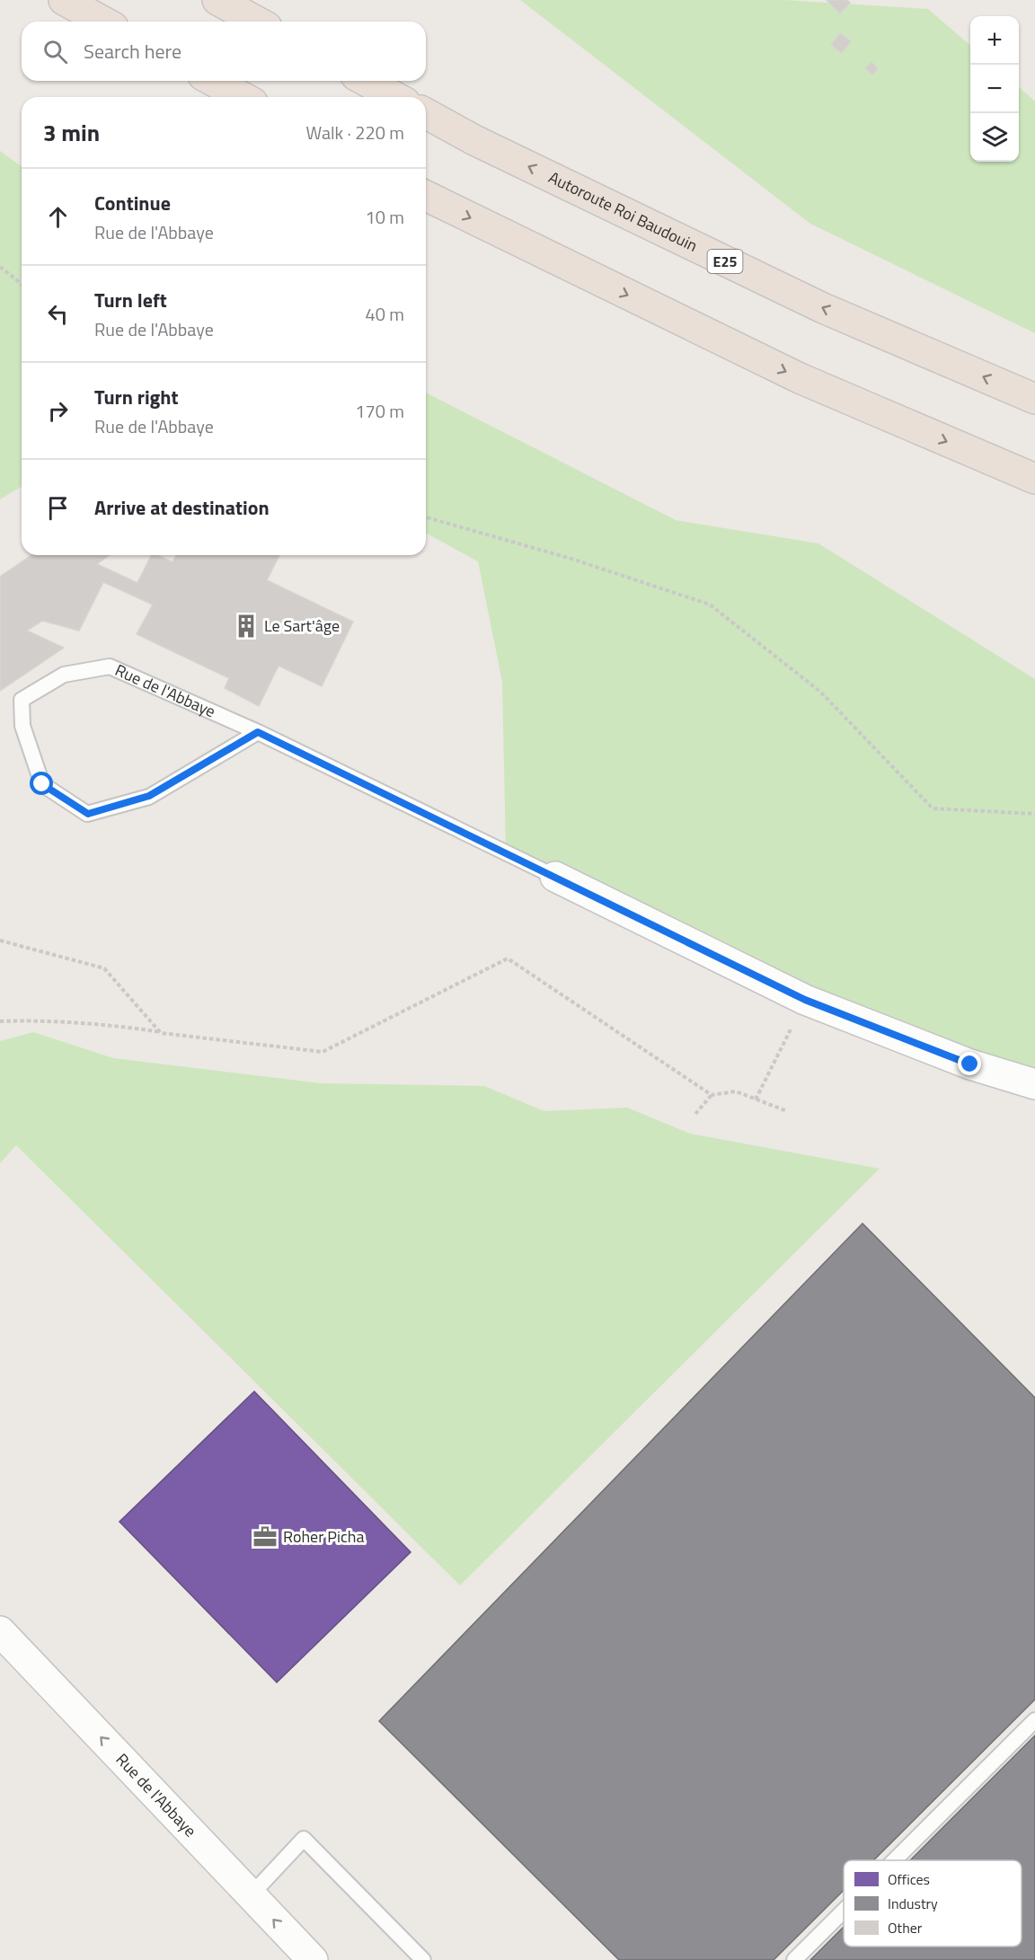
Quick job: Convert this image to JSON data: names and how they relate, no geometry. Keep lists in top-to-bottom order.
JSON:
{
  "streets": {
    "highway": ["Autoroute Roi Baudouin", "E25"],
    "street": ["Rue de l'Abbaye"]
  },
  "places": {
    "building": ["Le Sart'âge"],
    "office": ["Roher Picha"]
  },
  "legend": ["Offices", "Industry", "Other"],
  "page": {
    "map_buttons": ["+", "−"],
    "search": "Search here",
    "heading": ["3 min", "Walk · 220 m"],
    "list": [
      ["Continue", "Rue de l'Abbaye", "10 m"],
      ["Turn left", "Rue de l'Abbaye", "40 m"],
      ["Turn right", "Rue de l'Abbaye", "170 m"],
      "Arrive at destination"
    ]
  }
}
